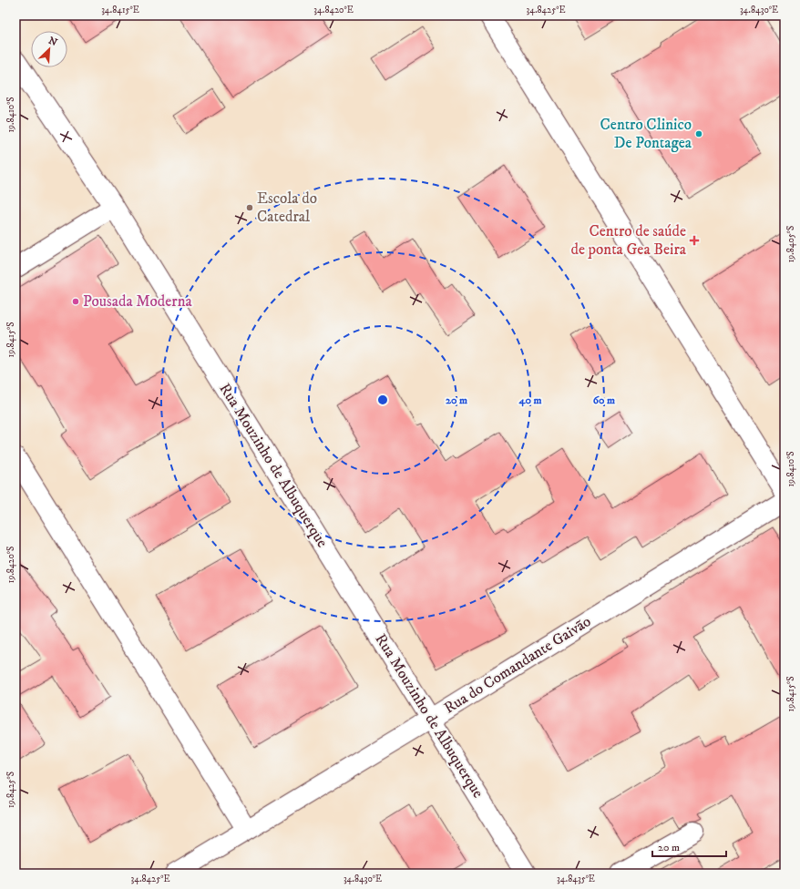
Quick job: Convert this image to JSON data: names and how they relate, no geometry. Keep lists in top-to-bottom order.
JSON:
{
  "streets": {
    "street": ["Rua Mouzinho de Albuquerque", "Rua do Comandante Gaivão"]
  },
  "crossings": [
    ["Rua Mouzinho de Albuquerque", "Rua do Comandante Gaivão"]
  ],
  "places": {
    "other": ["Centro Clinico De Pontagea", "Escola do Catedral", "Pousada Moderna"],
    "health": ["Centro de saúde de ponta Gea Beira"]
  },
  "scale_bar": "20 m",
  "north": "top right",
  "coordinates": [
    "34.8415°E",
    "34.8420°E",
    "34.8425°E",
    "34.8430°E",
    "19.8410°S",
    "19.8405°S",
    "19.8415°S",
    "19.8420°S",
    "19.8425°S",
    "34.8435°E"
  ],
  "rings": ["20 m", "40 m", "60 m"]
}
